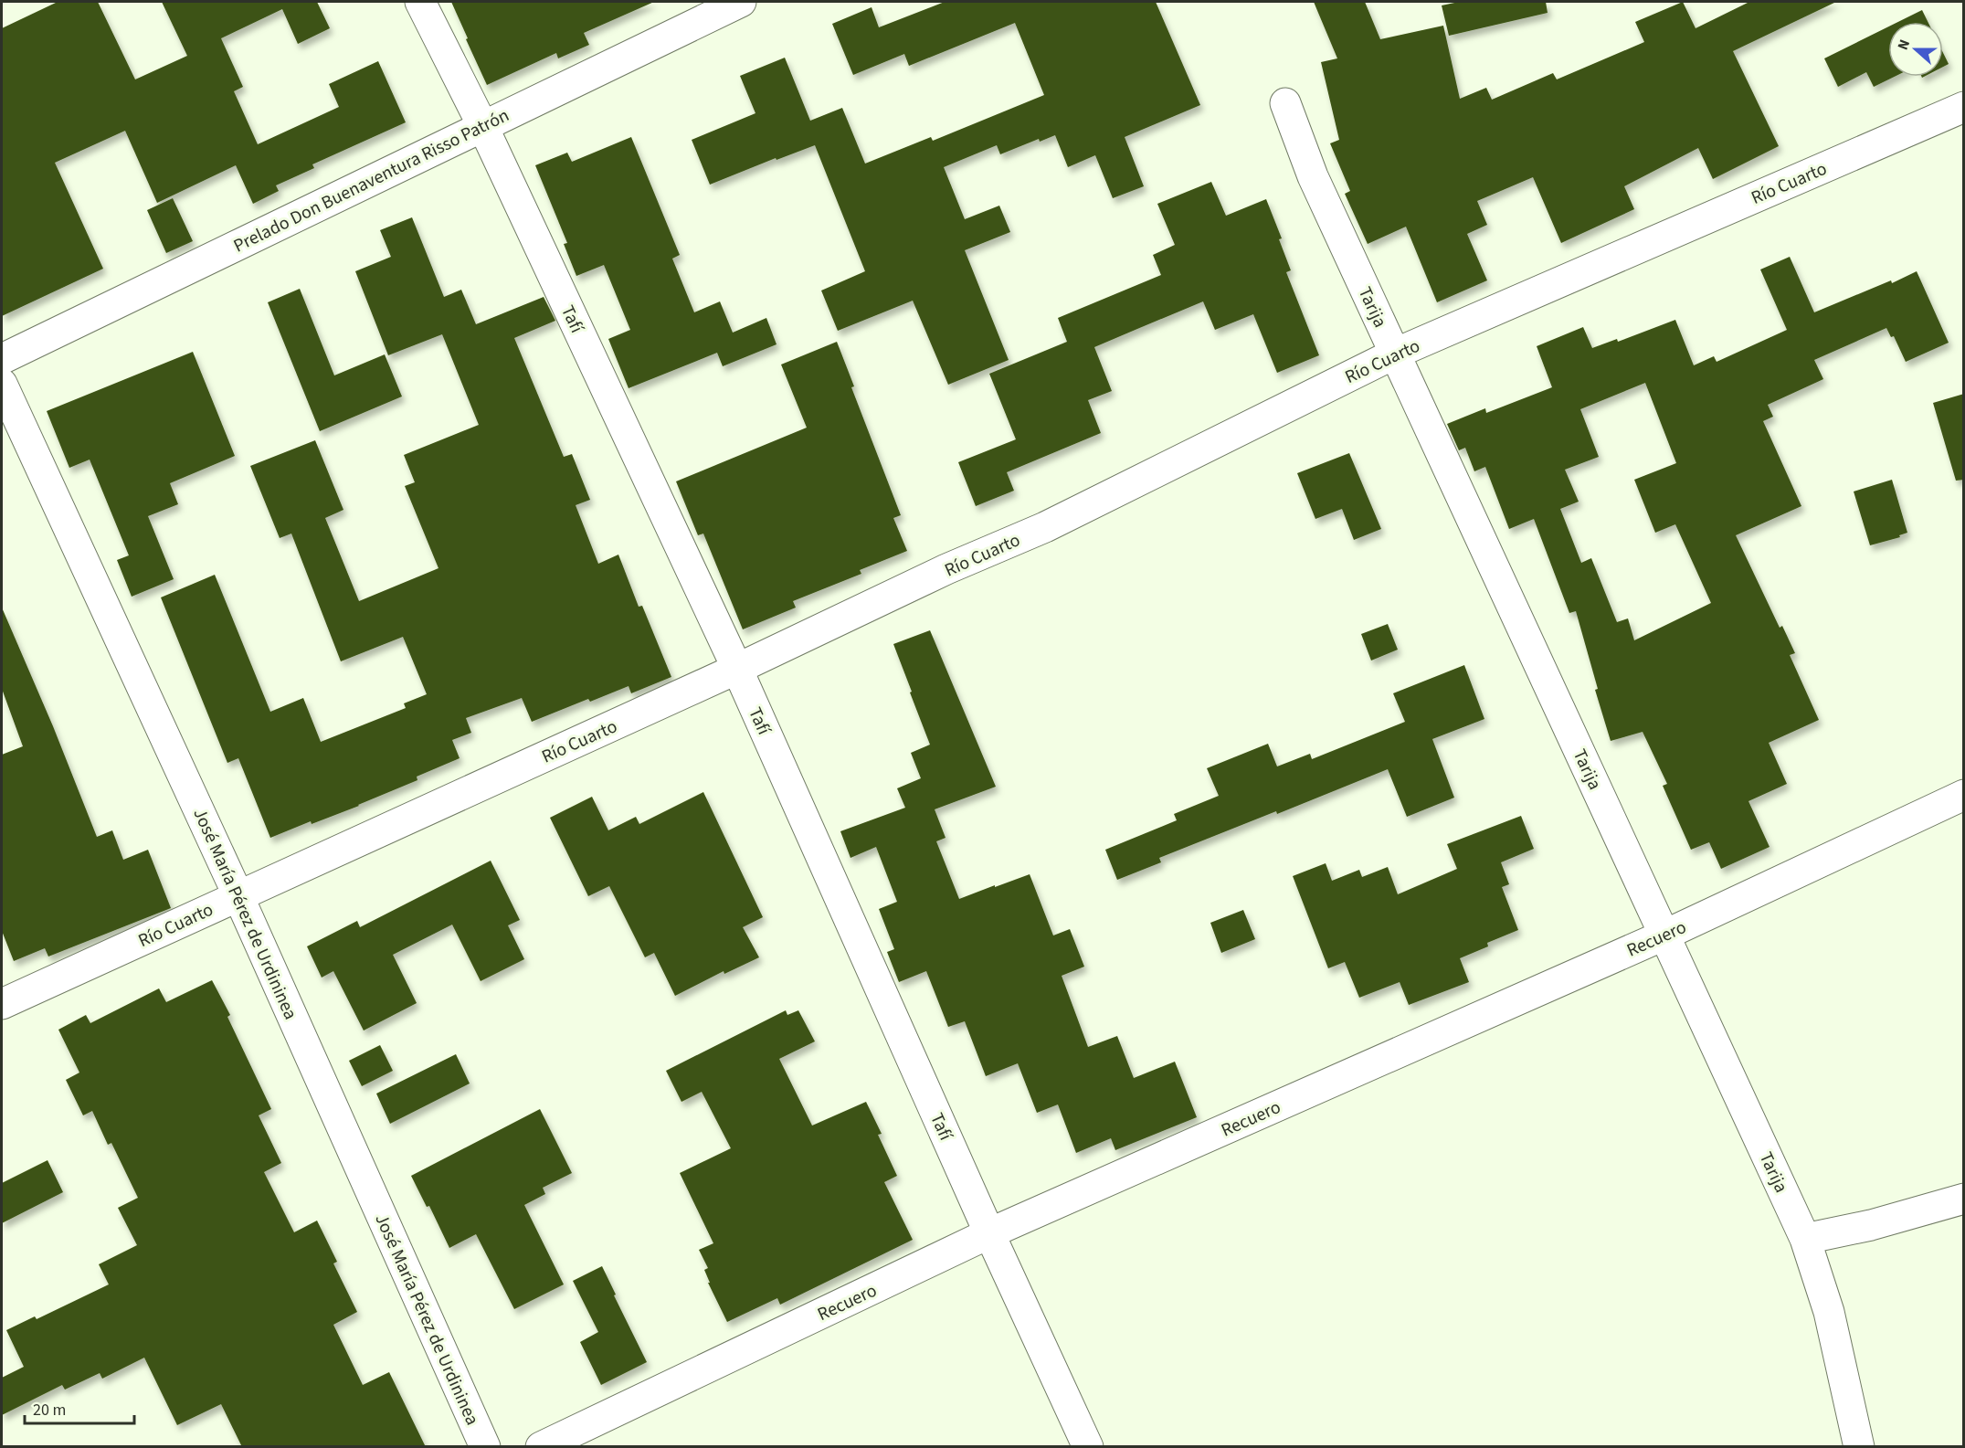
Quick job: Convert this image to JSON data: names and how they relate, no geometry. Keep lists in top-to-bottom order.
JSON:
{
  "streets": {
    "street": [
      "Prelado Don Buenaventura Risso Patrón",
      "Río Cuarto",
      "Tarija",
      "Tafí",
      "José María Pérez de Urdininea",
      "Recuero"
    ]
  },
  "crossings": [
    ["Prelado Don Buenaventura Risso Patrón", "Tafí"],
    ["Río Cuarto", "Tarija"],
    ["Río Cuarto", "Tafí"],
    ["Río Cuarto", "José María Pérez de Urdininea"],
    ["Tarija", "Recuero"],
    ["Tafí", "Recuero"]
  ],
  "scale_bar": "20 m",
  "north": "left"
}
